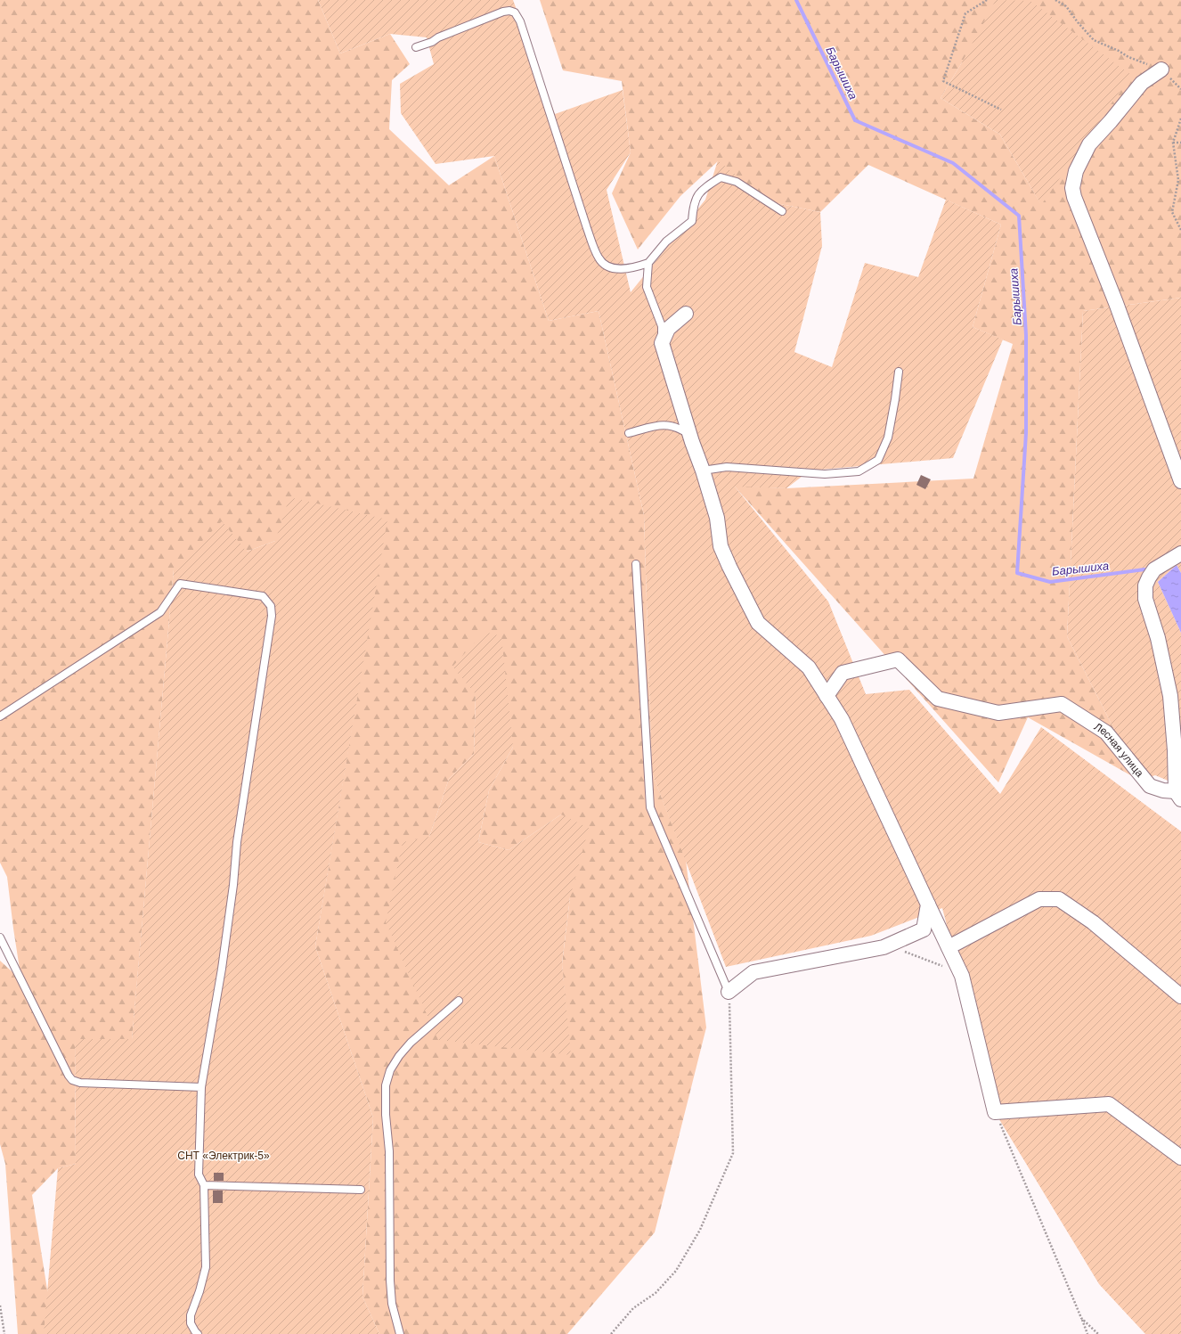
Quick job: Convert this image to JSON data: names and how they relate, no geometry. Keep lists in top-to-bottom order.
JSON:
{
  "streets": {
    "street": ["Лесная улица"]
  },
  "water": ["Барышиха"],
  "parks": ["СНТ «Электрик-5»"]
}
